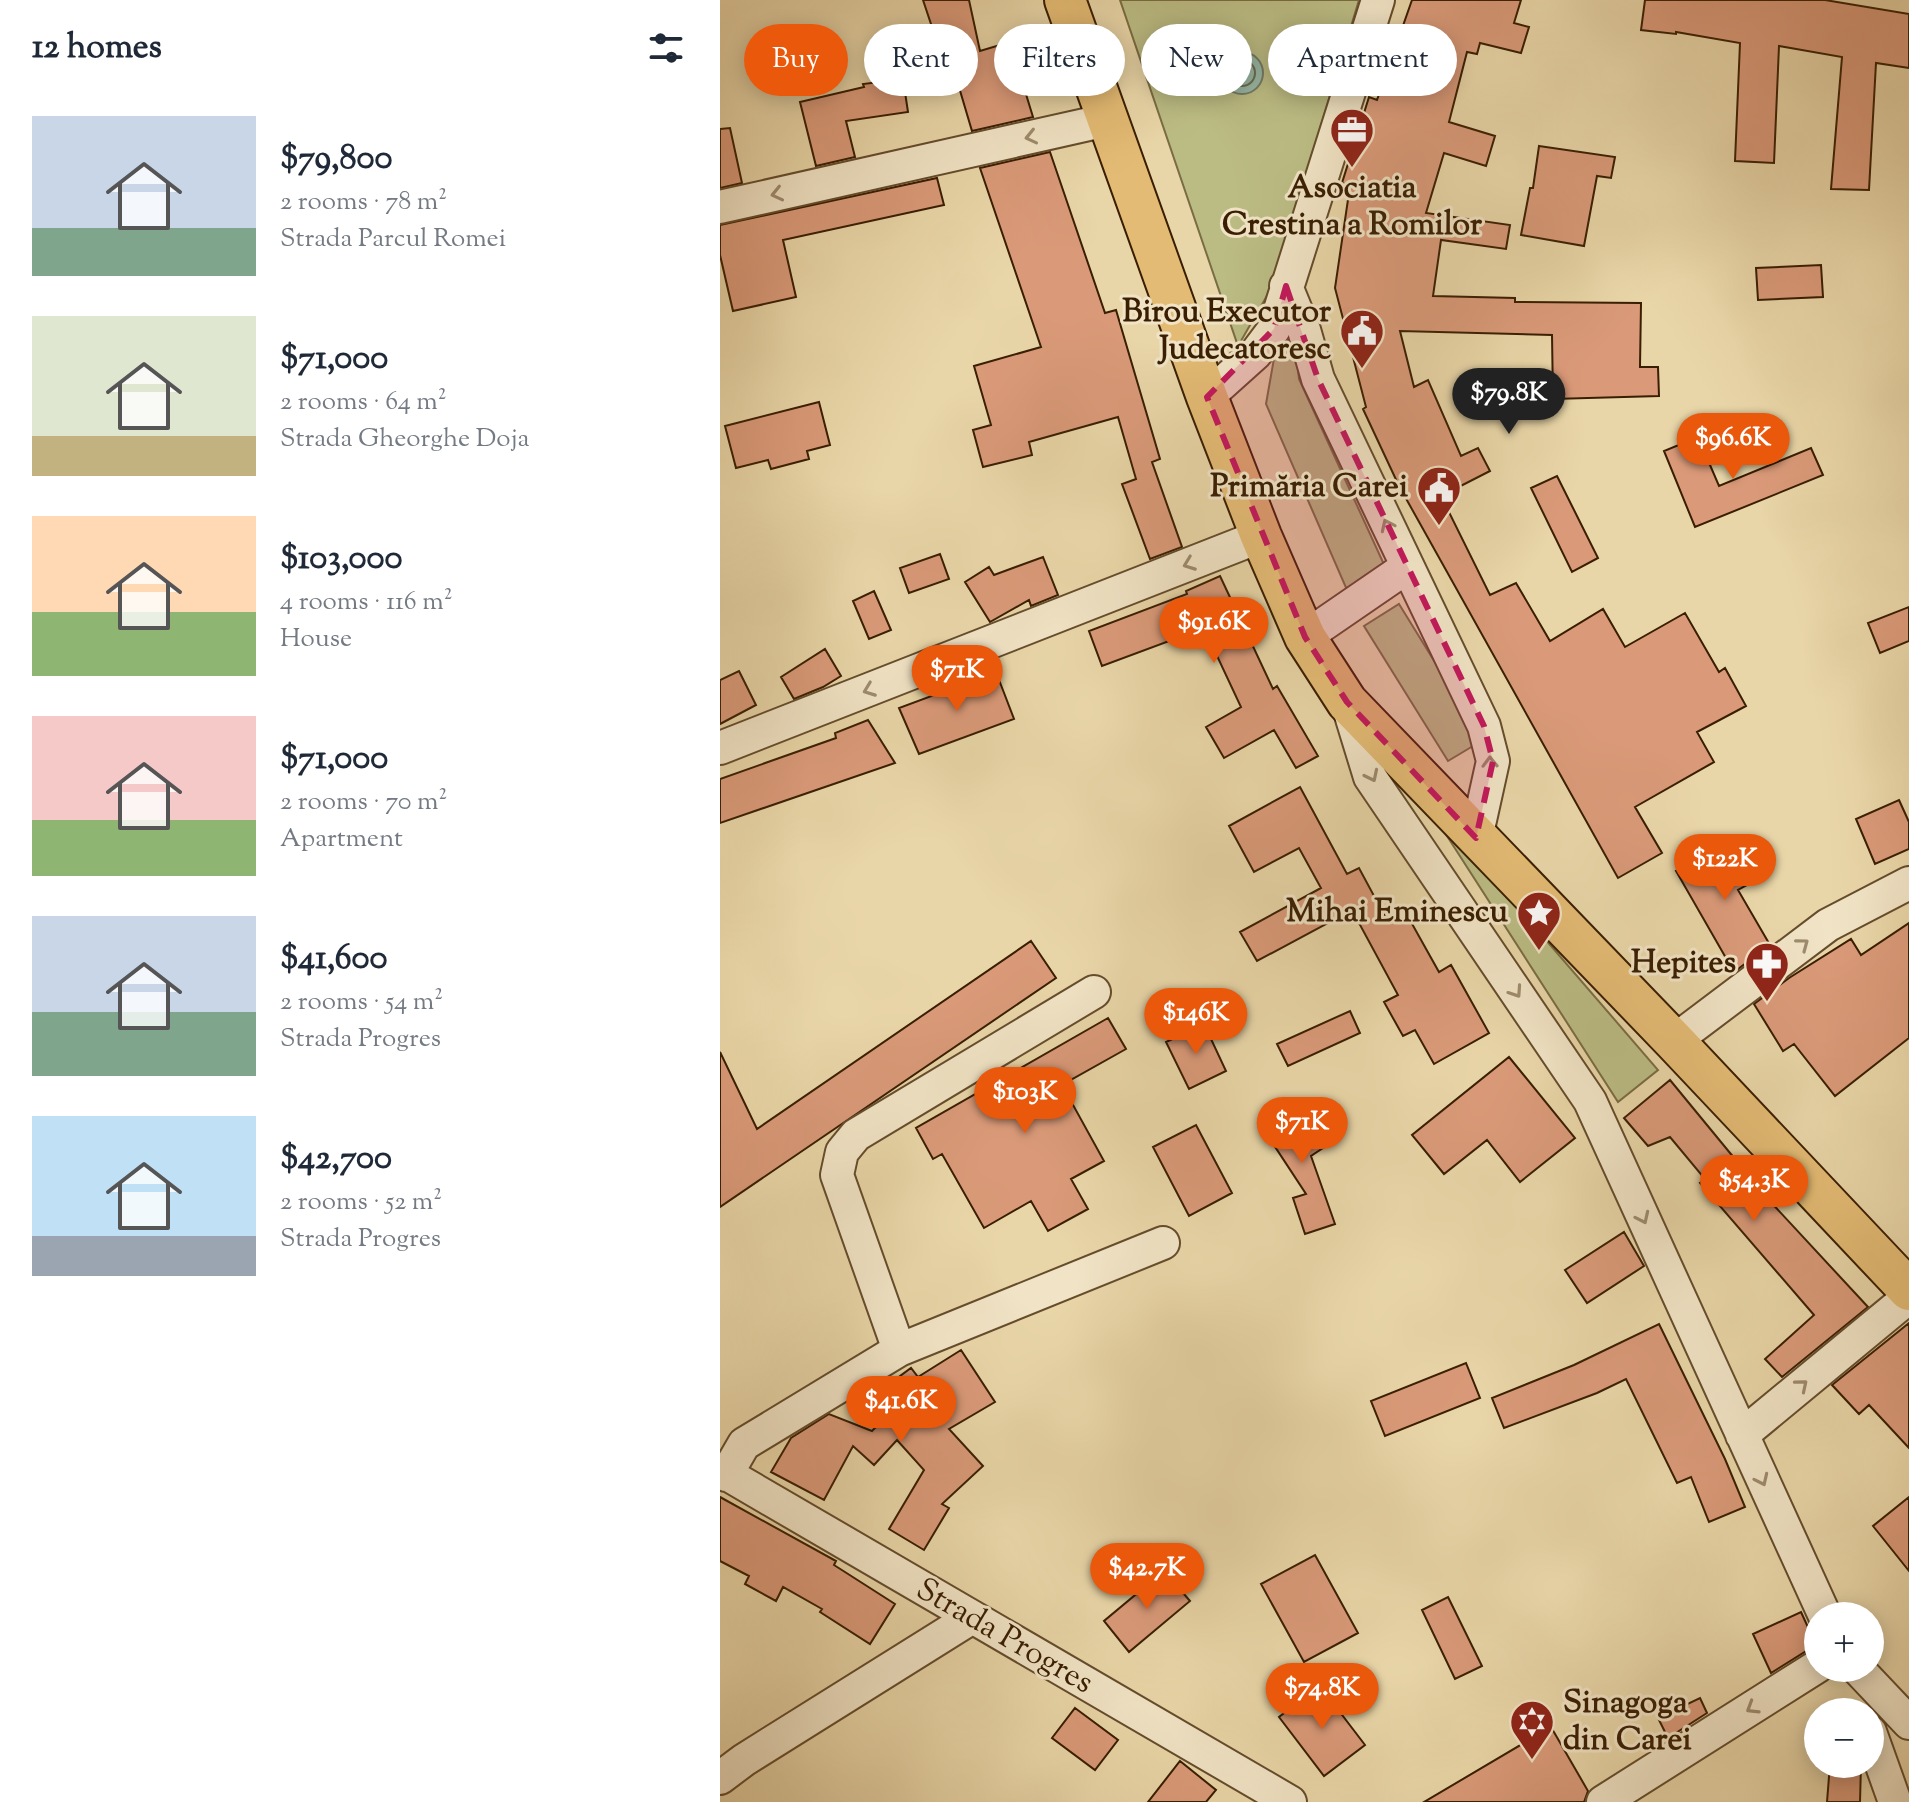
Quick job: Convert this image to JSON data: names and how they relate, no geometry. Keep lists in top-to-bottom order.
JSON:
{
  "streets": {
    "street": ["Strada Progres"]
  },
  "places": {
    "office": ["Asociatia Crestina a Romilor"],
    "public building": ["Birou Executor Judecatoresc", "Primăria Carei"],
    "place": ["Mihai Eminescu"],
    "pharmacy": ["Hepites"],
    "synagogue": ["Sinagoga din Carei"]
  },
  "page": {
    "heading": "12 homes",
    "chip": [
      "Buy",
      "Rent",
      "Filters",
      "New",
      "Apartment"
    ],
    "list": [
      {
        "name": "$79,800",
        "note": "2 rooms · 78 m² · Strada Parcul Romei"
      },
      {
        "name": "$71,000",
        "note": "2 rooms · 64 m² · Strada Gheorghe Doja"
      },
      {
        "name": "$103,000",
        "note": "4 rooms · 116 m² · House"
      },
      {
        "name": "$71,000",
        "note": "2 rooms · 70 m² · Apartment"
      },
      {
        "name": "$41,600",
        "note": "2 rooms · 54 m² · Strada Progres"
      },
      {
        "name": "$42,700",
        "note": "2 rooms · 52 m² · Strada Progres"
      }
    ],
    "price": [
      "$79.8K",
      "$96.6K",
      "$91.6K",
      "$71K",
      "$122K",
      "$146K",
      "$103K",
      "$71K",
      "$54.3K",
      "$41.6K",
      "$42.7K",
      "$74.8K"
    ],
    "map_buttons": ["+", "−"]
  }
}
